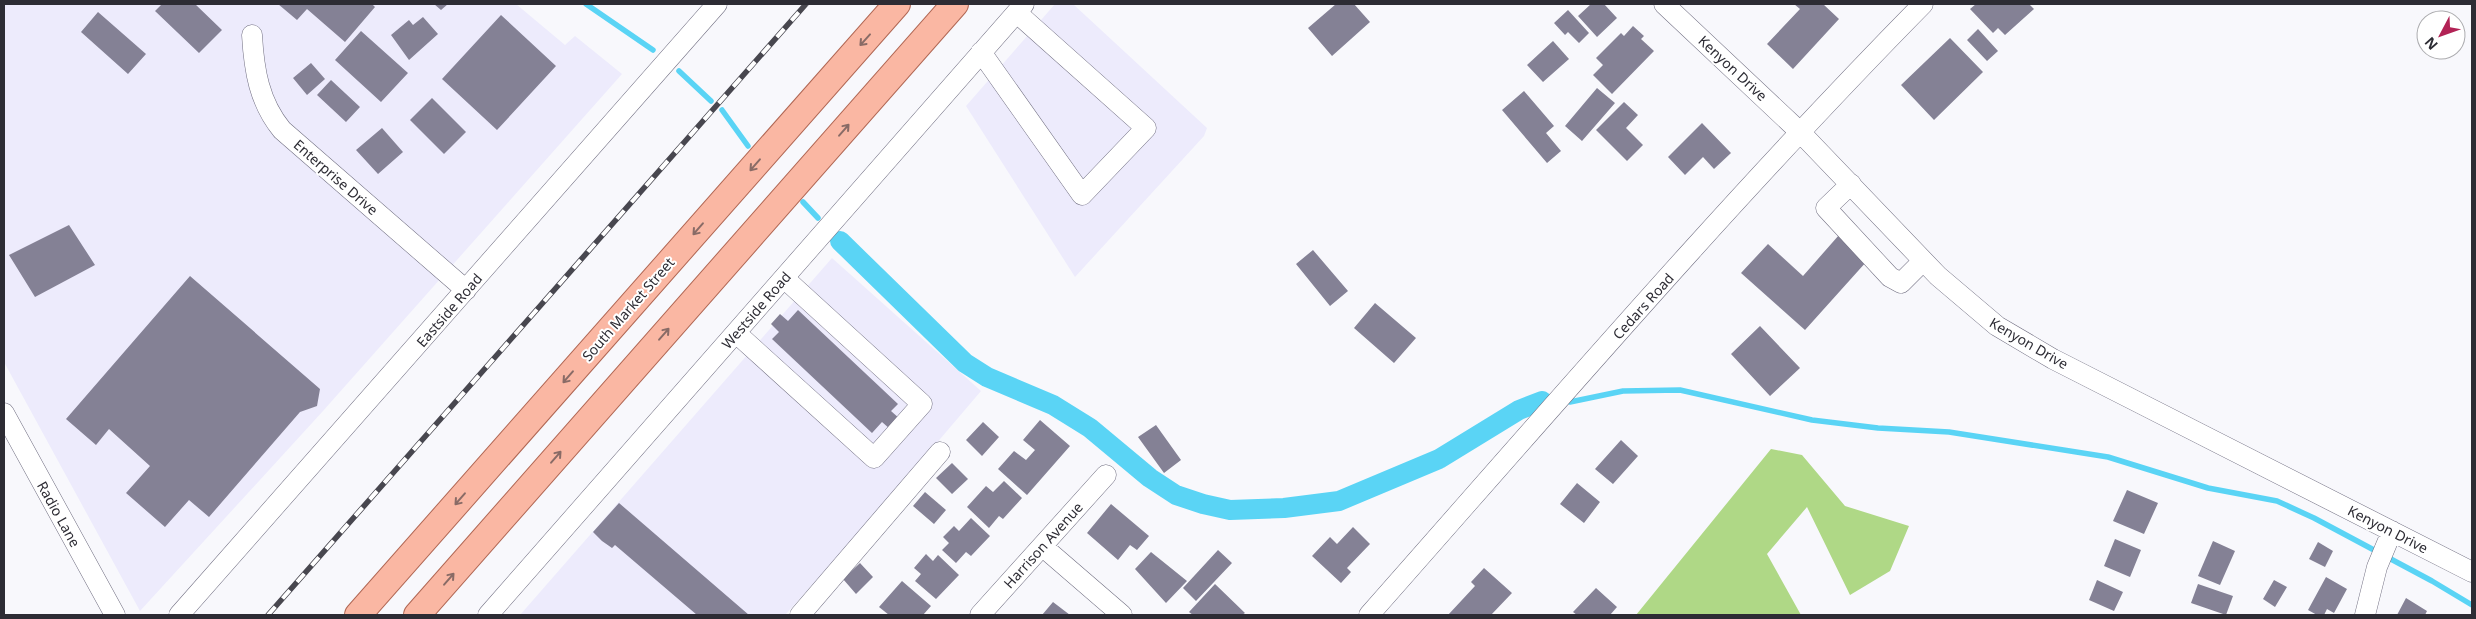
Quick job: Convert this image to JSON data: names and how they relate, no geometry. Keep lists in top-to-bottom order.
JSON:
{
  "streets": {
    "main road": ["South Market Street"],
    "street": [
      "Kenyon Drive",
      "Enterprise Drive",
      "Cedars Road",
      "Eastside Road",
      "Westside Road",
      "Radio Lane",
      "Harrison Avenue"
    ]
  },
  "crossings": [
    ["Kenyon Drive", "Cedars Road"],
    ["Enterprise Drive", "Eastside Road"]
  ],
  "north": "bottom left"
}
